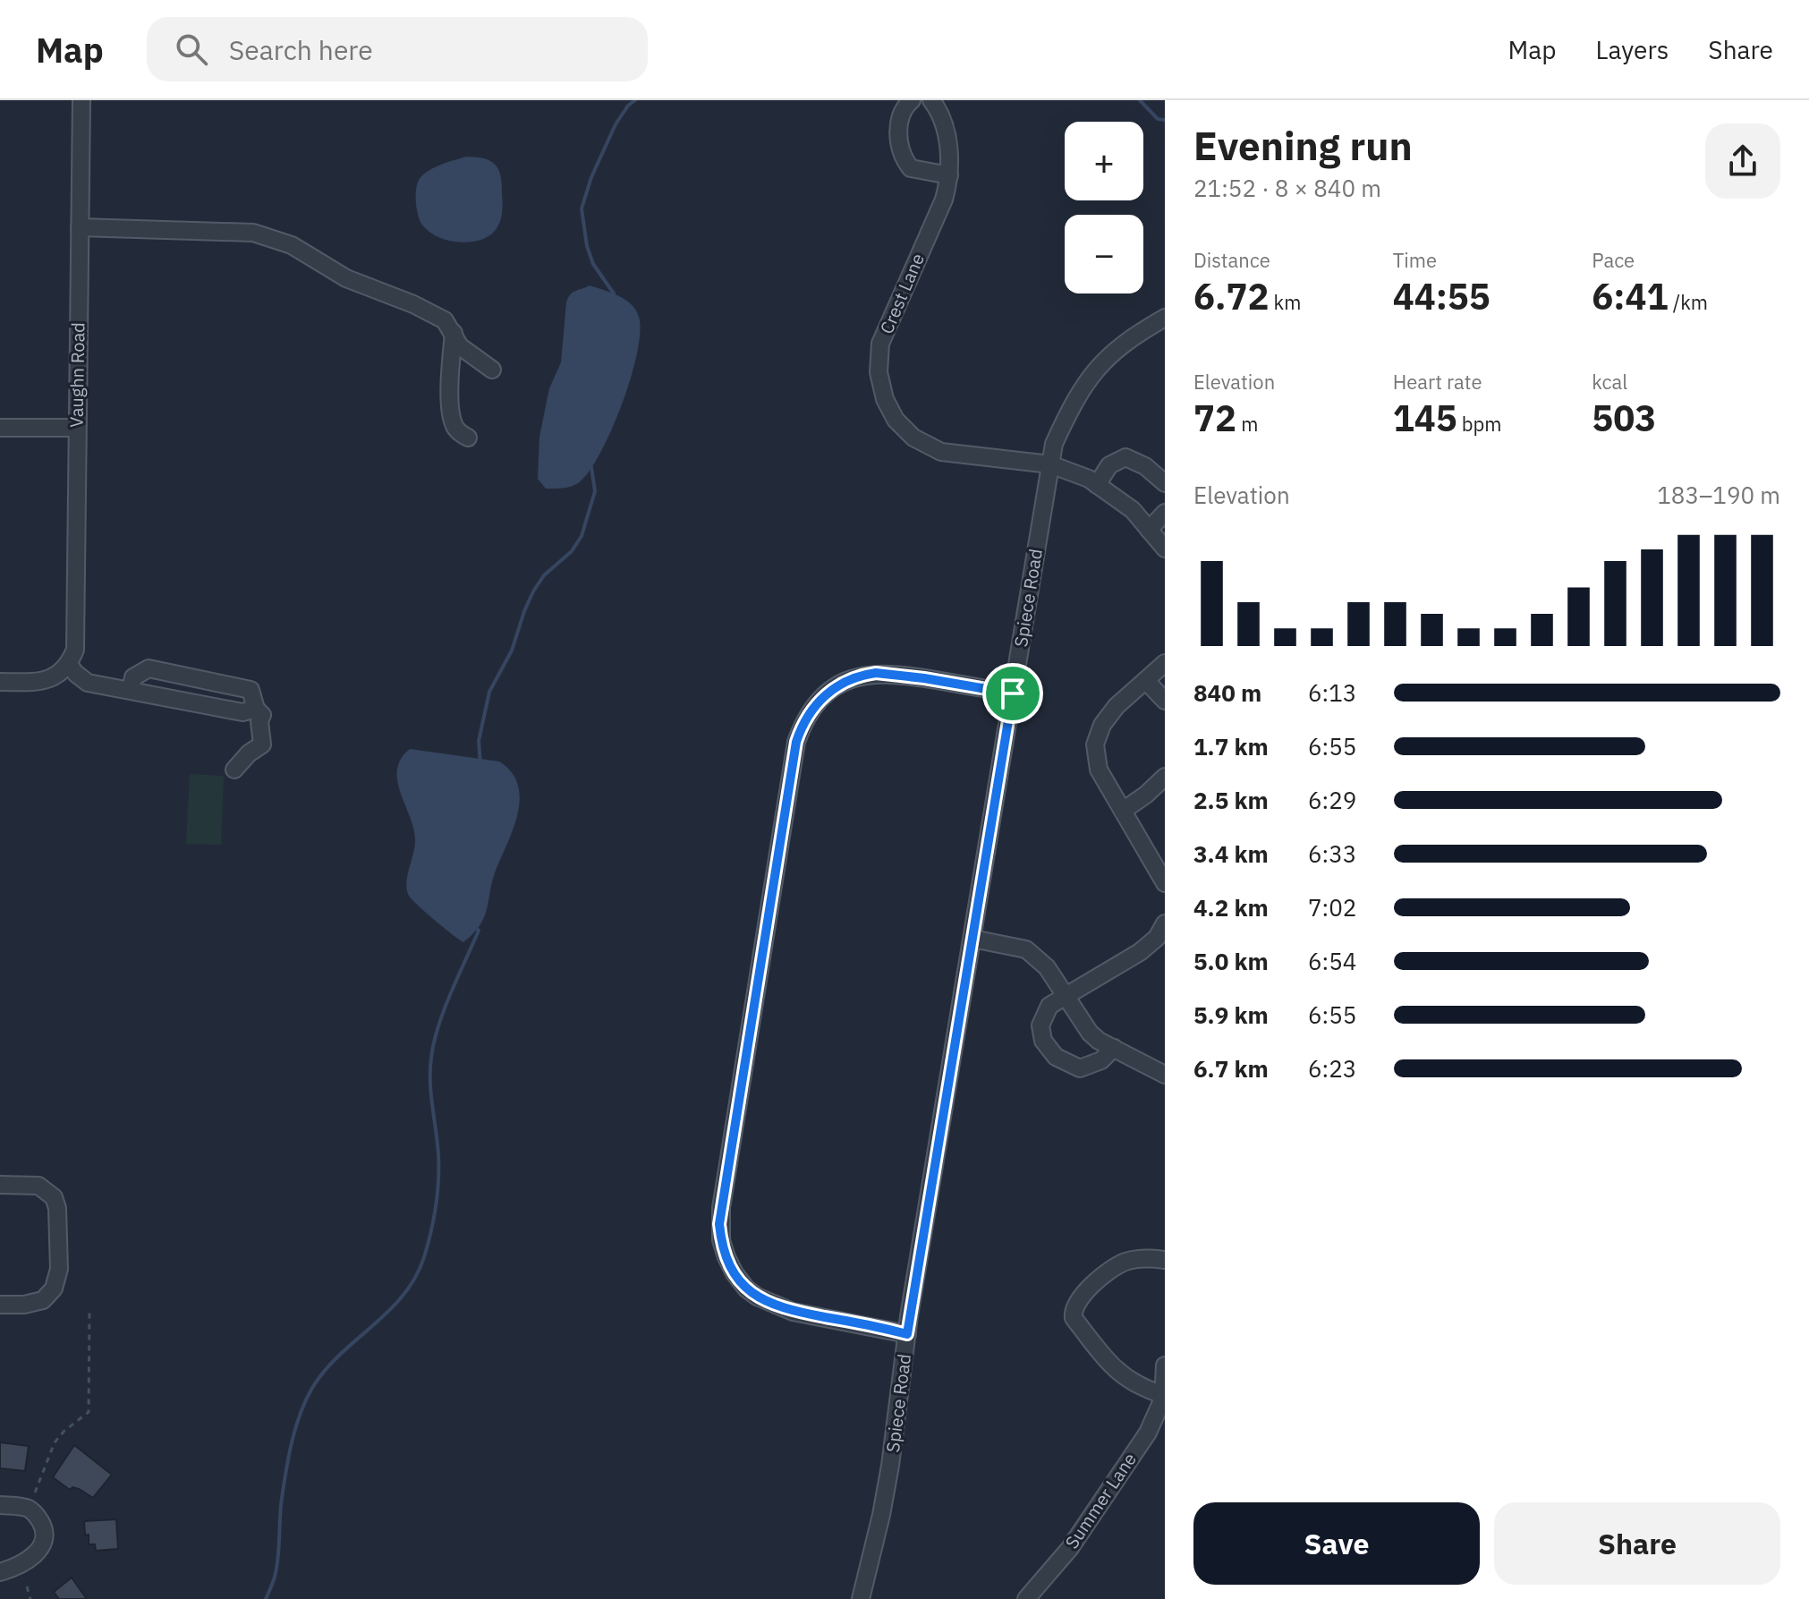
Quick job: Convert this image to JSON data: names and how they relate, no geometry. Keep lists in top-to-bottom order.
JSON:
{
  "streets": {
    "street": [
      "Crest Lane",
      "Vaughn Road",
      "Spiece Road",
      "Summer Lane"
    ]
  },
  "crossings": [
    ["Crest Lane", "Spiece Road"]
  ],
  "page": {
    "header": "Map",
    "search": "Search here",
    "nav": ["Map", "Layers", "Share"],
    "heading": ["Evening run", "21:52 · 8 × 840 m"],
    "map_buttons": ["+", "−"],
    "stats": [
      ["Distance", "6.72 km"],
      ["Time", "44:55"],
      ["Pace", "6:41 /km"],
      ["Elevation", "72 m"],
      ["Heart rate", "145 bpm"],
      ["kcal", "503"]
    ],
    "chart": ["Elevation", "183–190 m"],
    "list": [
      {
        "name": "840 m",
        "note": "6:13"
      },
      {
        "name": "1.7 km",
        "note": "6:55"
      },
      {
        "name": "2.5 km",
        "note": "6:29"
      },
      {
        "name": "3.4 km",
        "note": "6:33"
      },
      {
        "name": "4.2 km",
        "note": "7:02"
      },
      {
        "name": "5.0 km",
        "note": "6:54"
      },
      {
        "name": "5.9 km",
        "note": "6:55"
      },
      {
        "name": "6.7 km",
        "note": "6:23"
      }
    ],
    "buttons": ["Save", "Share"]
  }
}
